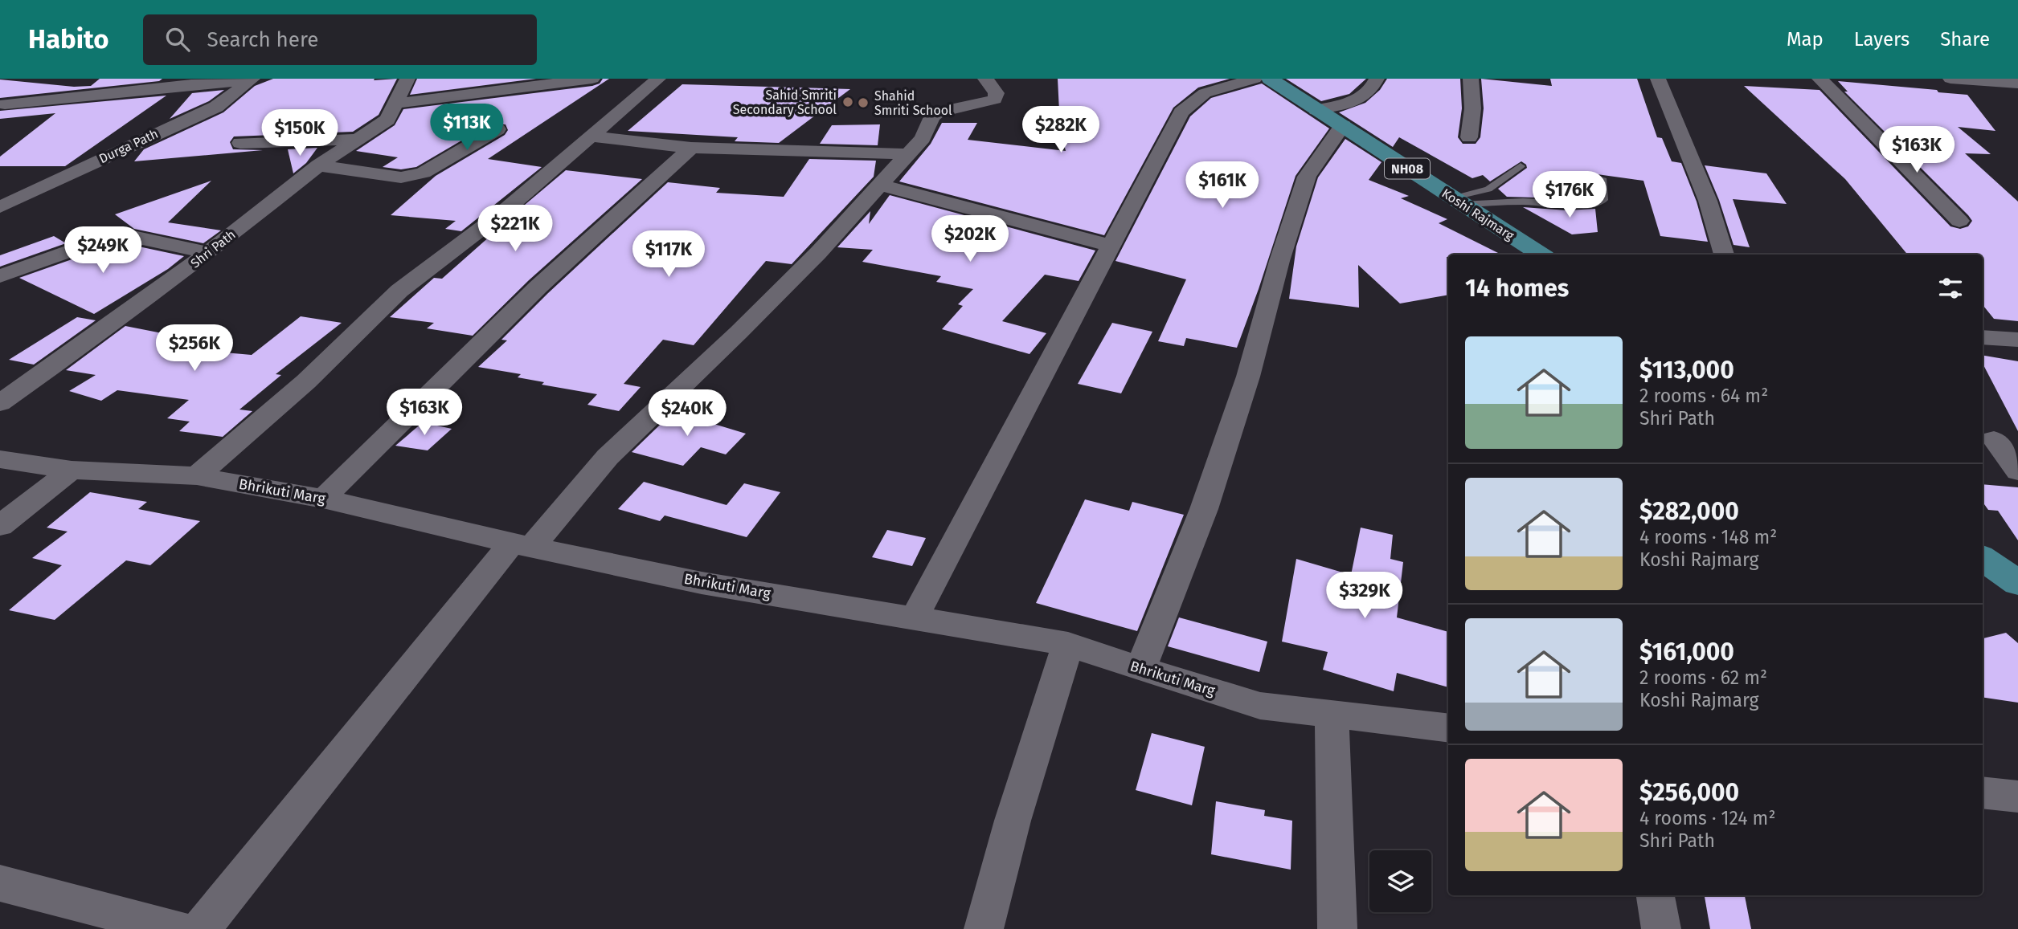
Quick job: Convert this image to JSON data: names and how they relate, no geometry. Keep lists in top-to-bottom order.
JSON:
{
  "streets": {
    "main road": ["NH08", "Koshi Rajmarg"],
    "street": ["Durga Path", "Shri Path", "Bhrikuti Marg"]
  },
  "places": ["Sahid Smriti Secondary School", "Shahid Smriti School"],
  "page": {
    "header": "Habito",
    "search": "Search here",
    "nav": ["Map", "Layers", "Share"],
    "price": [
      "$113K",
      "$282K",
      "$150K",
      "$163K",
      "$161K",
      "$176K",
      "$221K",
      "$202K",
      "$249K",
      "$117K",
      "$256K",
      "$163K",
      "$240K",
      "$329K"
    ],
    "heading": "14 homes",
    "list": [
      {
        "name": "$113,000",
        "note": "2 rooms · 64 m² · Shri Path"
      },
      {
        "name": "$282,000",
        "note": "4 rooms · 148 m² · Koshi Rajmarg"
      },
      {
        "name": "$161,000",
        "note": "2 rooms · 62 m² · Koshi Rajmarg"
      },
      {
        "name": "$256,000",
        "note": "4 rooms · 124 m² · Shri Path"
      }
    ]
  }
}
